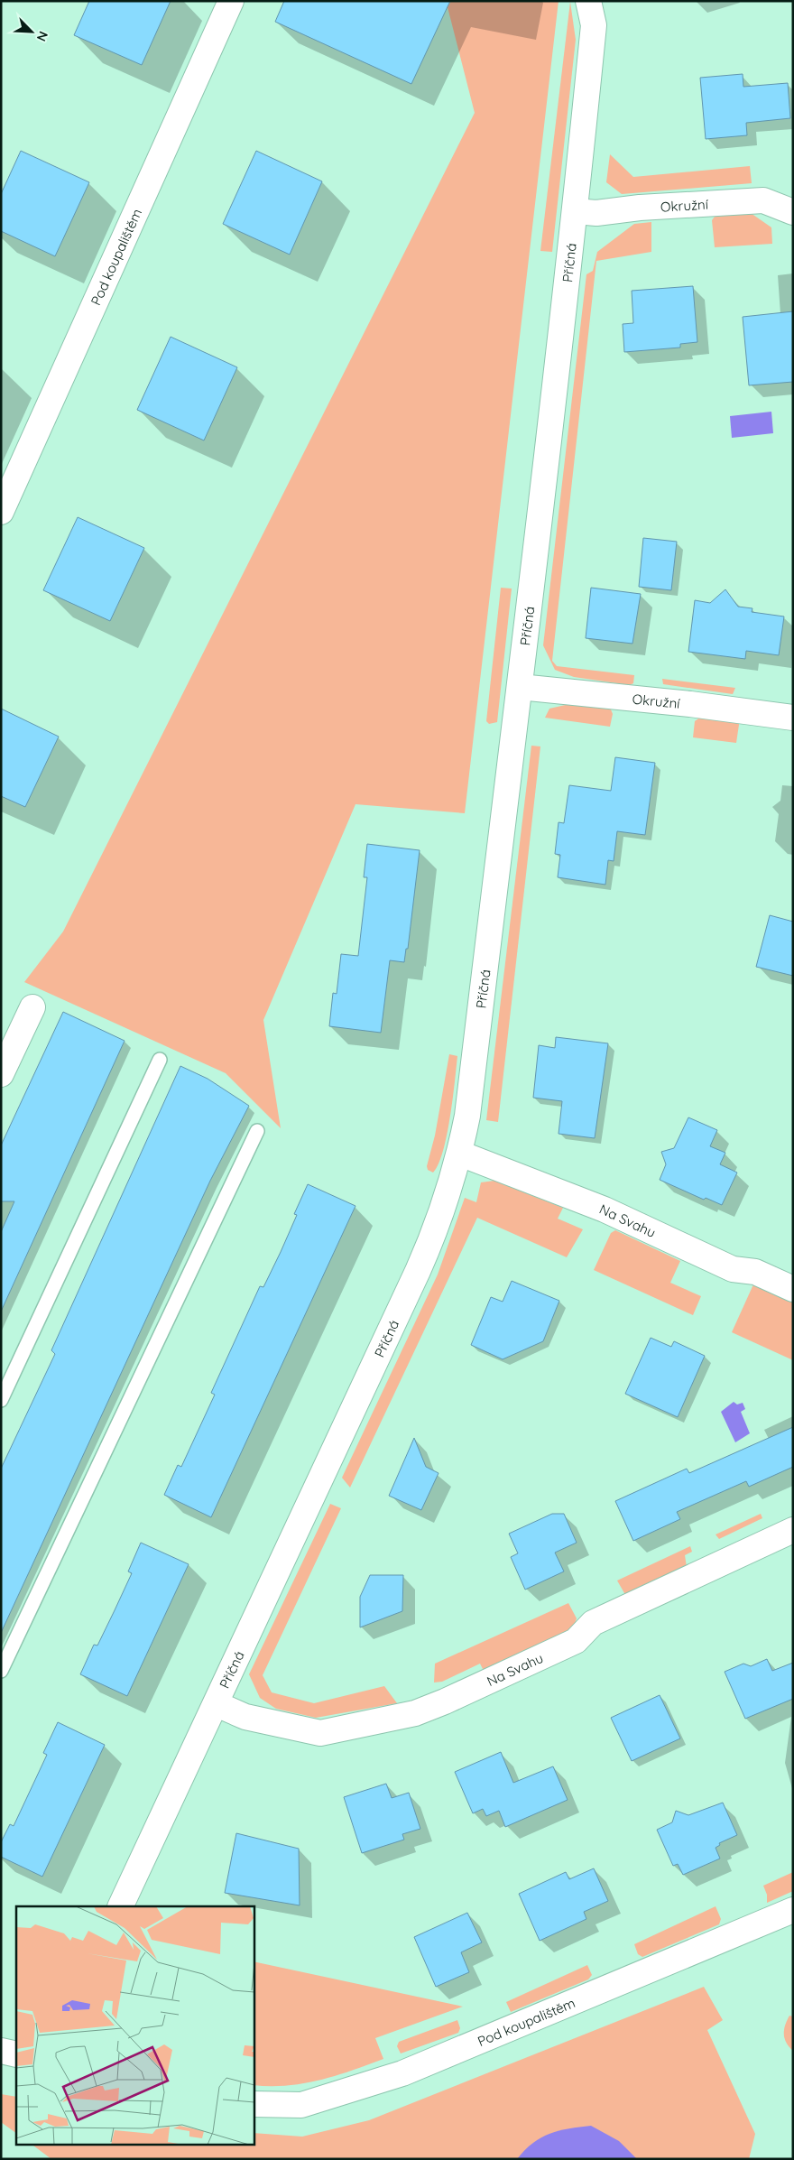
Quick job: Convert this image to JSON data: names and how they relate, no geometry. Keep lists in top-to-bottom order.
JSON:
{
  "streets": {
    "street": [
      "Okružní",
      "Pod koupalištěm",
      "Příčná",
      "Na Svahu"
    ]
  },
  "crossings": [
    ["Okružní", "Příčná"],
    ["Příčná", "Na Svahu"]
  ],
  "north": "bottom right"
}
